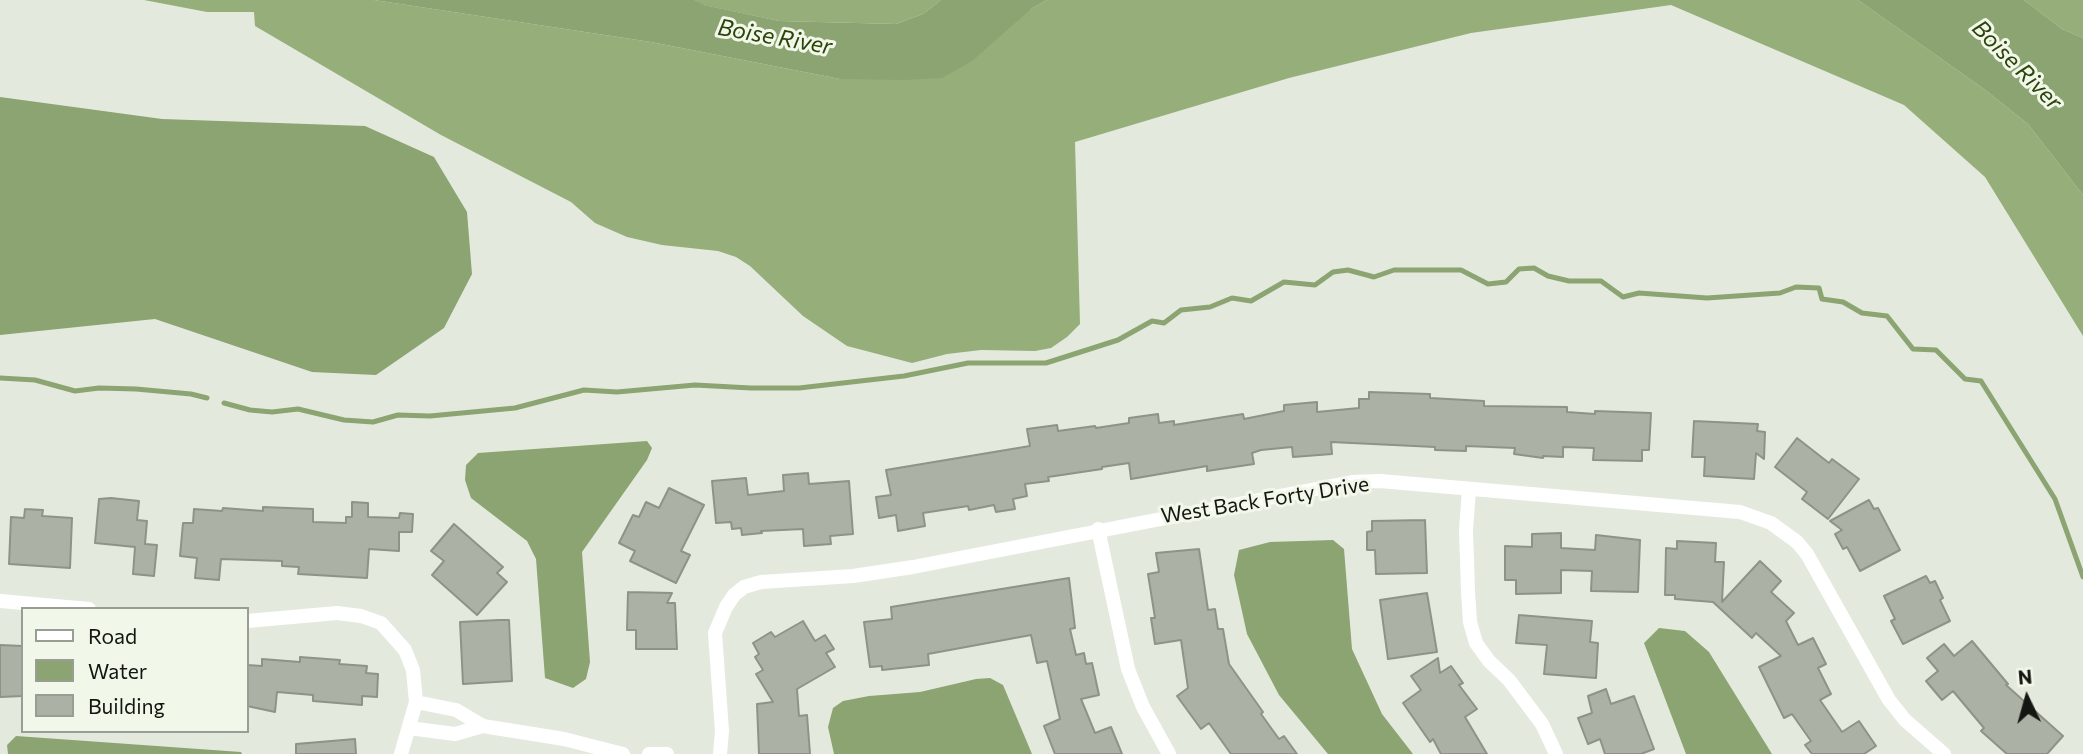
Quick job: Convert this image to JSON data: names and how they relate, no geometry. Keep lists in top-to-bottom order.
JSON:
{
  "streets": {
    "street": ["West Back Forty Drive"]
  },
  "water": ["Boise River"],
  "legend": ["Road", "Water", "Building"],
  "north": "top"
}
